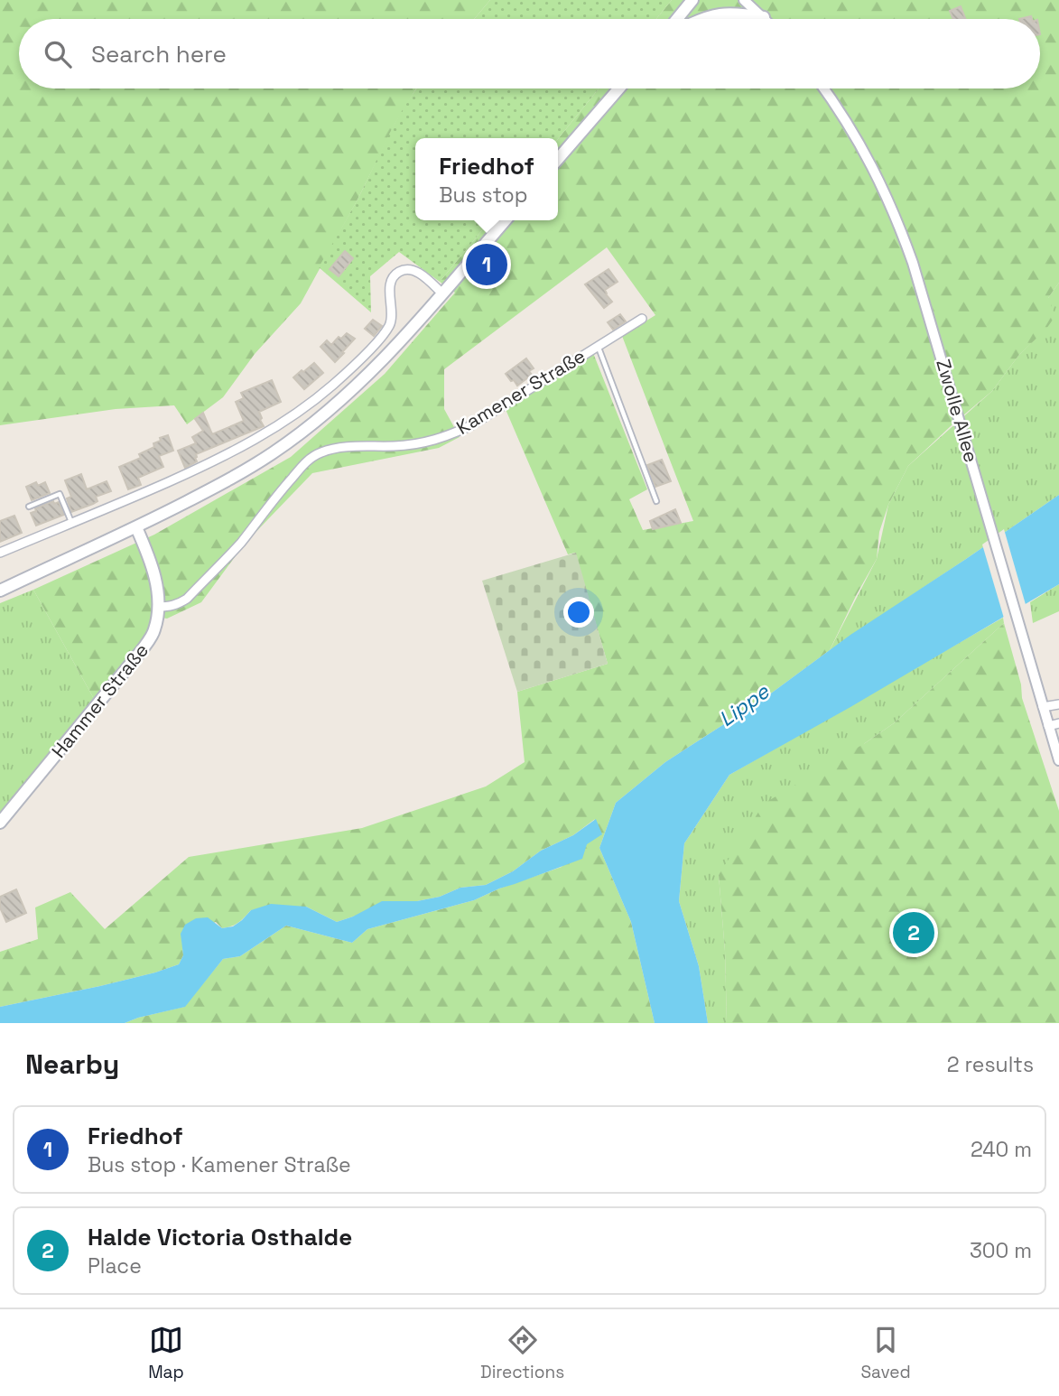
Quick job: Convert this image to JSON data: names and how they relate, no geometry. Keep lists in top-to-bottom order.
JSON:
{
  "streets": {
    "main road": ["Hammer Straße"],
    "street": ["Kamener Straße", "Zwolle Allee"]
  },
  "crossings": [
    ["Kamener Straße", "Hammer Straße"]
  ],
  "water": ["Lippe"],
  "page": {
    "search": "Search here",
    "popup": ["Friedhof", "Bus stop"],
    "pins": ["1", "2"],
    "heading": ["Nearby", "2 results"],
    "list": [
      {
        "mark": "1",
        "name": "Friedhof",
        "note": "Bus stop · Kamener Straße",
        "value": "240 m"
      },
      {
        "mark": "2",
        "name": "Halde Victoria Osthalde",
        "note": "Place",
        "value": "300 m"
      }
    ],
    "nav": ["Map", "Directions", "Saved"]
  }
}
